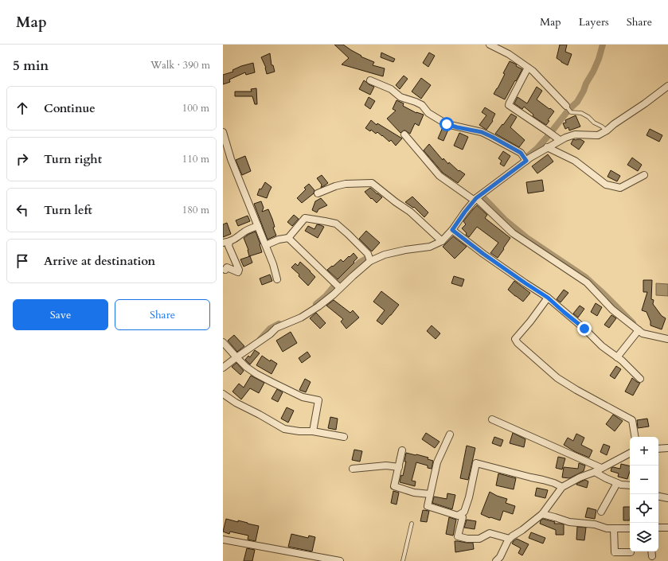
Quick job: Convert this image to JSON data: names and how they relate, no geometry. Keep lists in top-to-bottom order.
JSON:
{
  "page": {
    "header": "Map",
    "nav": ["Map", "Layers", "Share"],
    "heading": ["5 min", "Walk · 390 m"],
    "list": [
      ["Continue", "100 m"],
      ["Turn right", "110 m"],
      ["Turn left", "180 m"],
      "Arrive at destination"
    ],
    "buttons": ["Save", "Share"],
    "map_buttons": ["+", "−"]
  }
}
